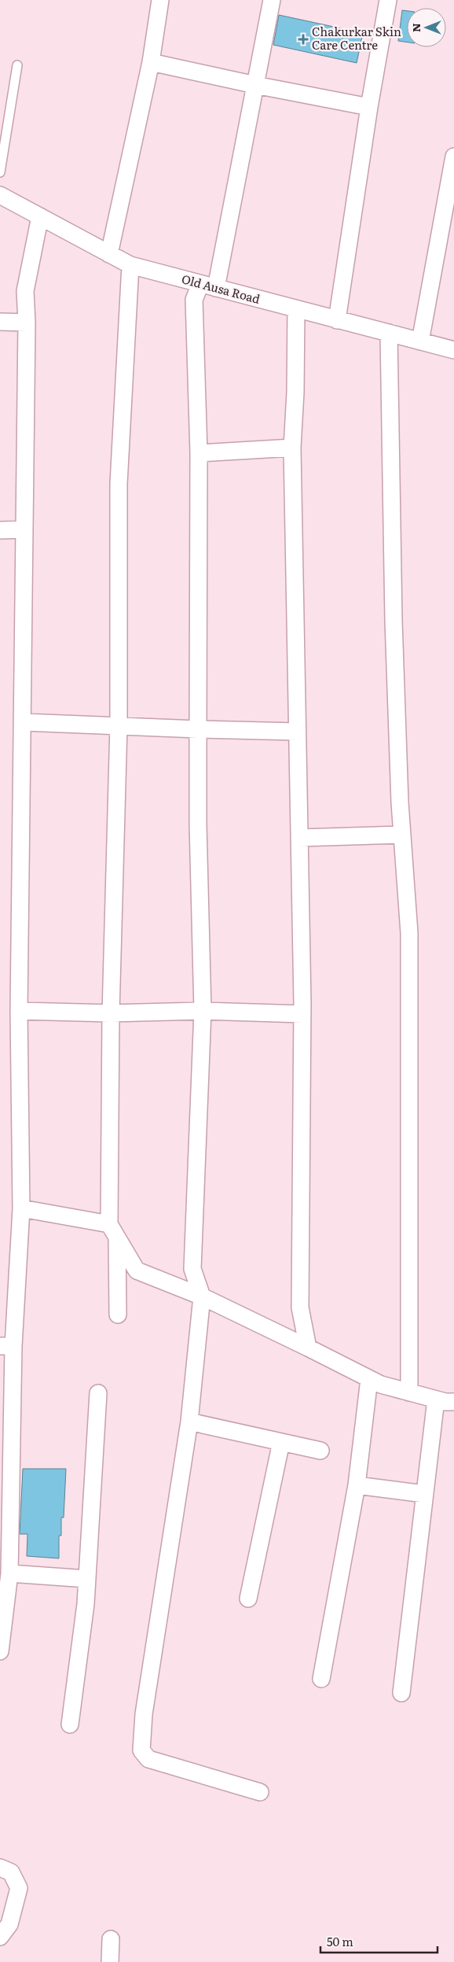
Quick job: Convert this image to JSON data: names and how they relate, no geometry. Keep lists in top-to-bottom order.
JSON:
{
  "streets": {
    "street": ["Old Ausa Road"]
  },
  "places": {
    "health": ["Chakurkar Skin Care Centre"]
  },
  "scale_bar": "50 m",
  "north": "left"
}
